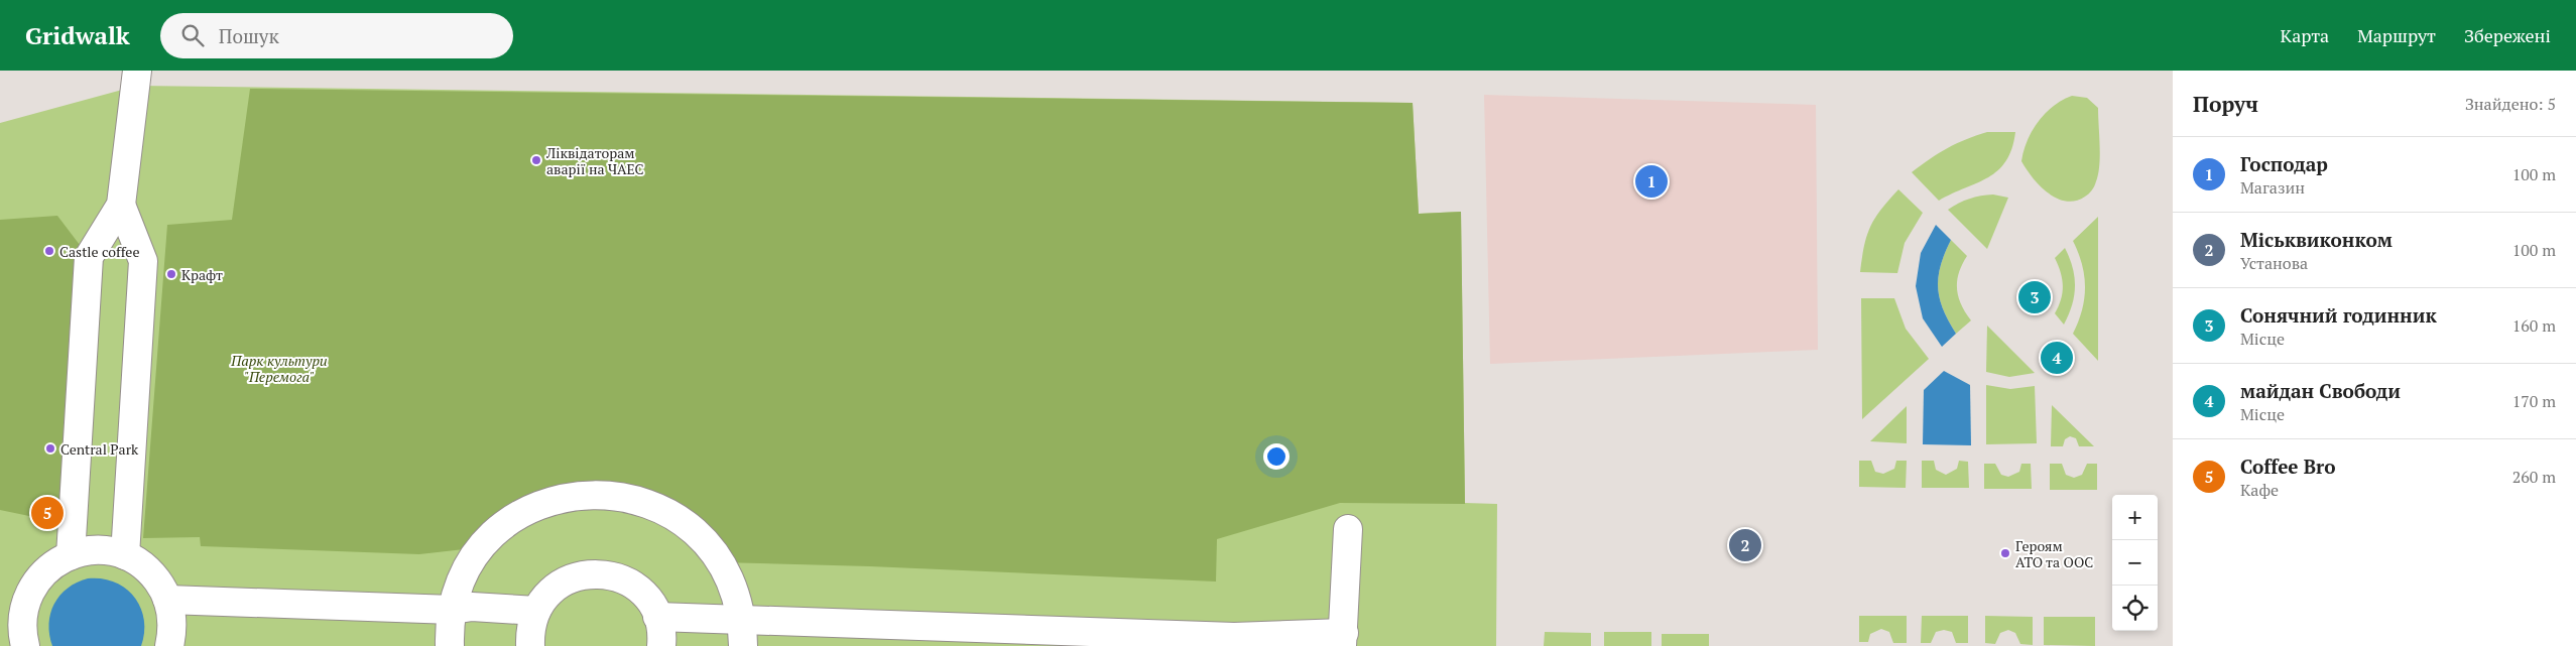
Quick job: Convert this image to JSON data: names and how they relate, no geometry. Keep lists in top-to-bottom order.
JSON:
{
  "parks": ["Парк культури \"Перемога\""],
  "places": [
    "Ліквідаторам аварії на ЧАЕС",
    "Castle coffee",
    "Крафт",
    "Central Park",
    "Героям АТО та ООС"
  ],
  "page": {
    "header": "Gridwalk",
    "search": "Пошук",
    "nav": ["Карта", "Маршрут", "Збережені"],
    "heading": ["Поруч", "Знайдено: 5"],
    "list": [
      {
        "mark": "1",
        "name": "Господар",
        "note": "Магазин",
        "value": "100 m"
      },
      {
        "mark": "2",
        "name": "Міськвиконком",
        "note": "Установа",
        "value": "100 m"
      },
      {
        "mark": "3",
        "name": "Сонячний годинник",
        "note": "Місце",
        "value": "160 m"
      },
      {
        "mark": "4",
        "name": "майдан Свободи",
        "note": "Місце",
        "value": "170 m"
      },
      {
        "mark": "5",
        "name": "Coffee Bro",
        "note": "Кафе",
        "value": "260 m"
      }
    ],
    "pins": [
      "1",
      "3",
      "4",
      "5",
      "2"
    ],
    "map_buttons": ["+", "−"]
  }
}
